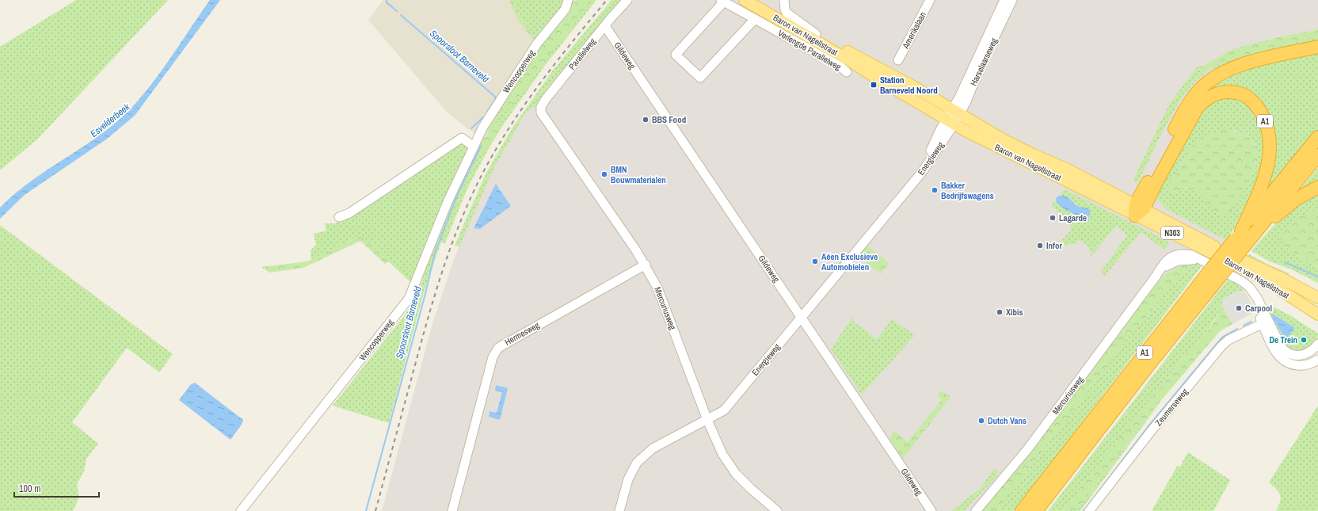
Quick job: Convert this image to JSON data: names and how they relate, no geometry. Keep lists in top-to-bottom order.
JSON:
{
  "streets": {
    "highway": ["A1"],
    "main road": ["Baron van Nagellstraat", "N303"],
    "street": [
      "Amerikalaan",
      "Verlengde Parallelweg",
      "Parallelweg",
      "Gildeweg",
      "Harselaarseweg",
      "Wencopperweg",
      "Energieweg",
      "Mercuriusweg",
      "Hermesweg",
      "Zeumerseweg"
    ]
  },
  "crossings": [
    ["Baron van Nagellstraat", "Harselaarseweg"],
    ["Baron van Nagellstraat", "A1"],
    ["Baron van Nagellstraat", "Energieweg"],
    ["Parallelweg", "Gildeweg"],
    ["Parallelweg", "Mercuriusweg"],
    ["Gildeweg", "Energieweg"],
    ["Harselaarseweg", "Energieweg"],
    ["Energieweg", "Mercuriusweg"],
    ["Mercuriusweg", "Hermesweg"],
    ["Mercuriusweg", "Zeumerseweg"]
  ],
  "water": ["Spoorsloot Barneveld", "Esvelderbeek"],
  "places": {
    "transit": ["Station Barneveld Noord"],
    "other": [
      "BBS Food",
      "BMN Bouwmaterialen",
      "Bakker Bedrijfswagens",
      "Lagarde",
      "Infor",
      "Aéen Exclusieve Automobielen",
      "Carpool",
      "Xibis",
      "De Trein",
      "Dutch Vans"
    ]
  },
  "scale_bar": "100 m"
}
